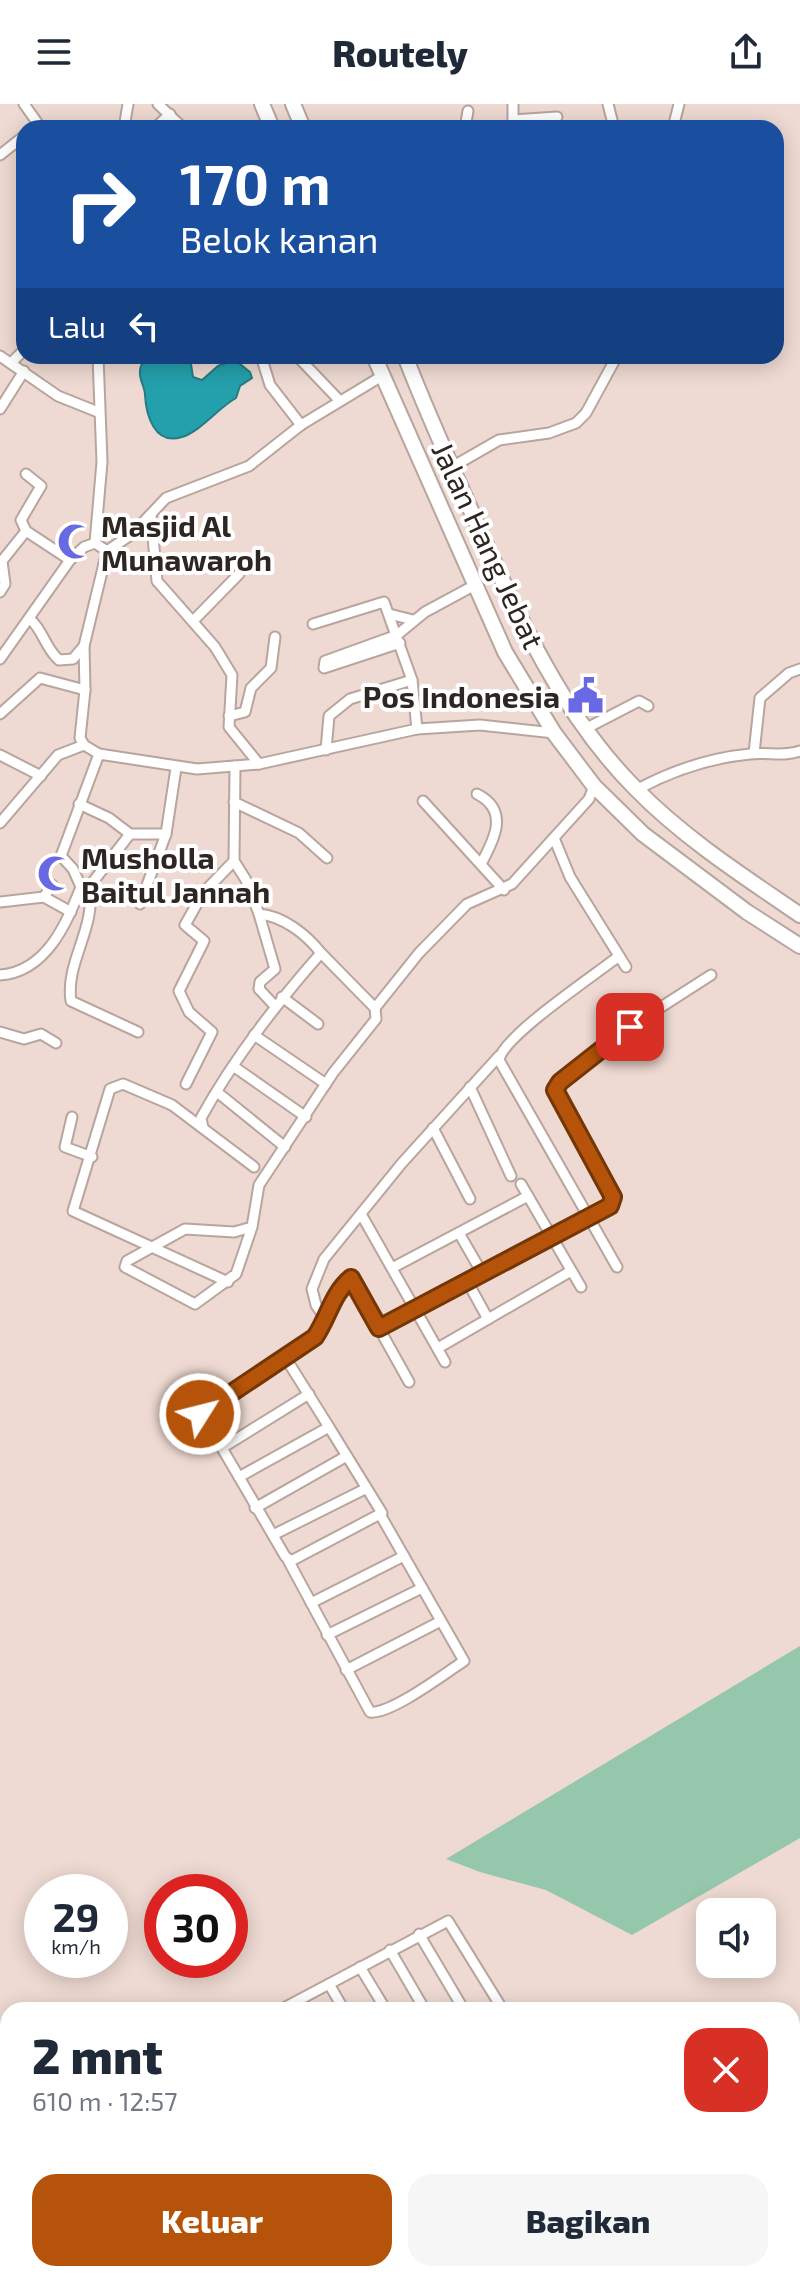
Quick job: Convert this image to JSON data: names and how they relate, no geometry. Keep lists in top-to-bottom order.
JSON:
{
  "streets": {
    "highway": ["Jalan Hang Jebat"]
  },
  "places": {
    "mosque": ["Masjid Al Munawaroh", "Musholla Baitul Jannah"],
    "public building": ["Pos Indonesia"]
  },
  "page": {
    "header": "Routely",
    "turn": ["170 m", "Belok kanan"],
    "then": "Lalu",
    "speed": "29 km/h",
    "limit": "30",
    "heading": ["2 mnt", "610 m · 12:57"],
    "buttons": ["Keluar", "Bagikan"]
  }
}
